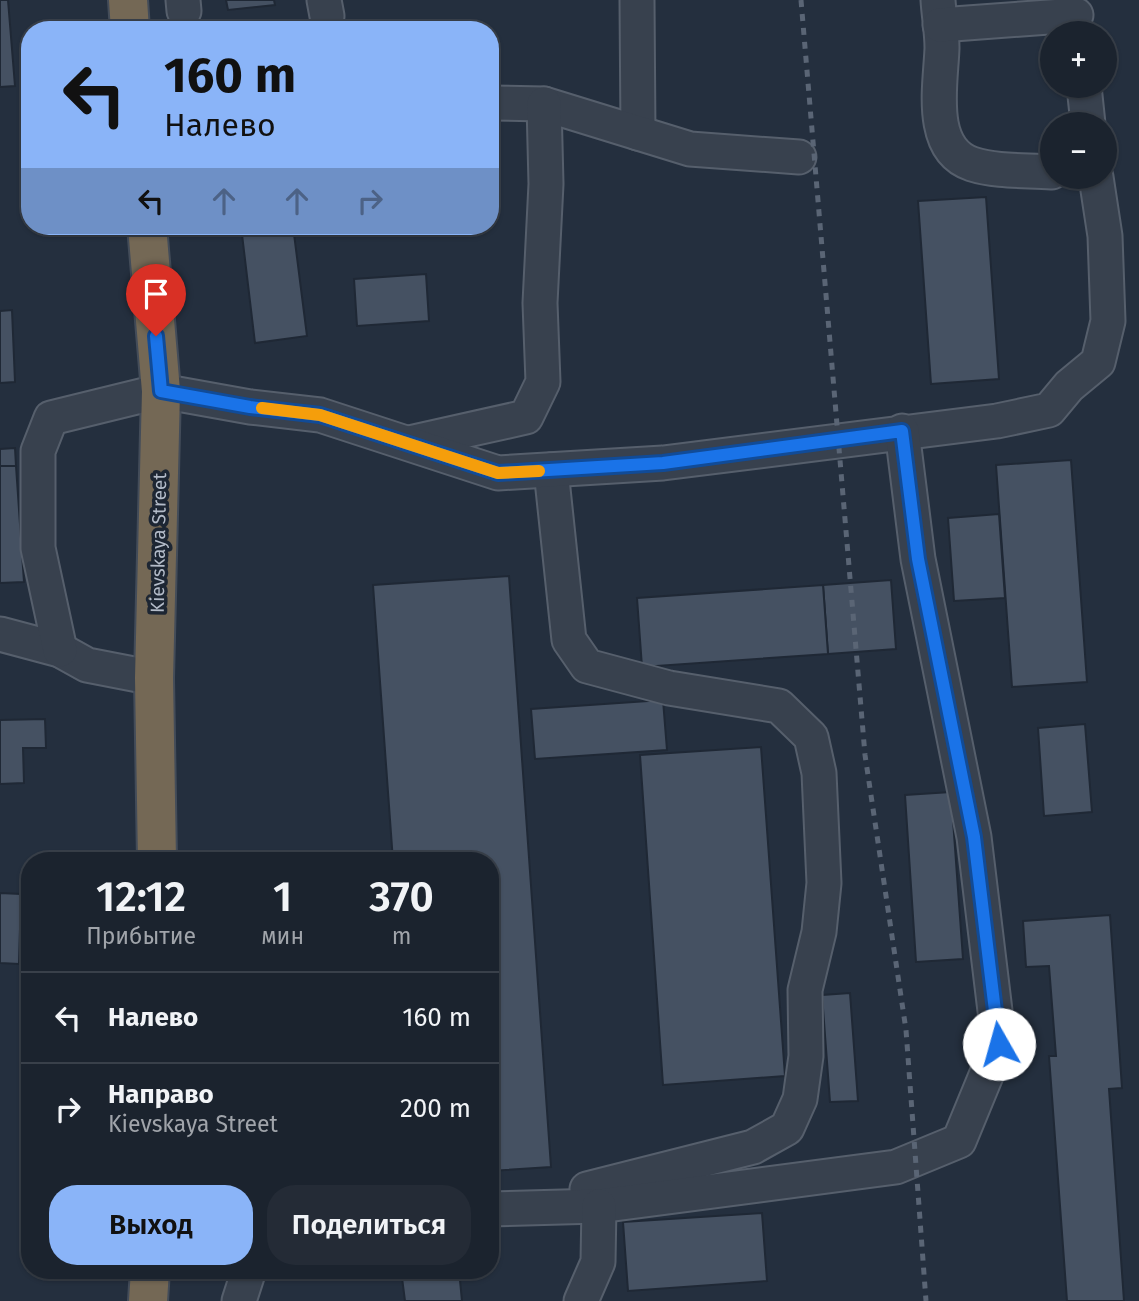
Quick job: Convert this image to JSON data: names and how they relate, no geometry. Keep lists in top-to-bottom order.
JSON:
{
  "streets": {
    "highway": ["Kievskaya Street"]
  },
  "page": {
    "map_buttons": ["+", "−"],
    "turn": ["160 m", "Налево"],
    "eta": [
      "12:12",
      "Прибытие",
      "1",
      "мин",
      "370",
      "m"
    ],
    "list": [
      {
        "name": "Налево",
        "value": "160 m"
      },
      {
        "name": "Направо",
        "note": "Kievskaya Street",
        "value": "200 m"
      }
    ],
    "buttons": ["Выход", "Поделиться"]
  }
}
